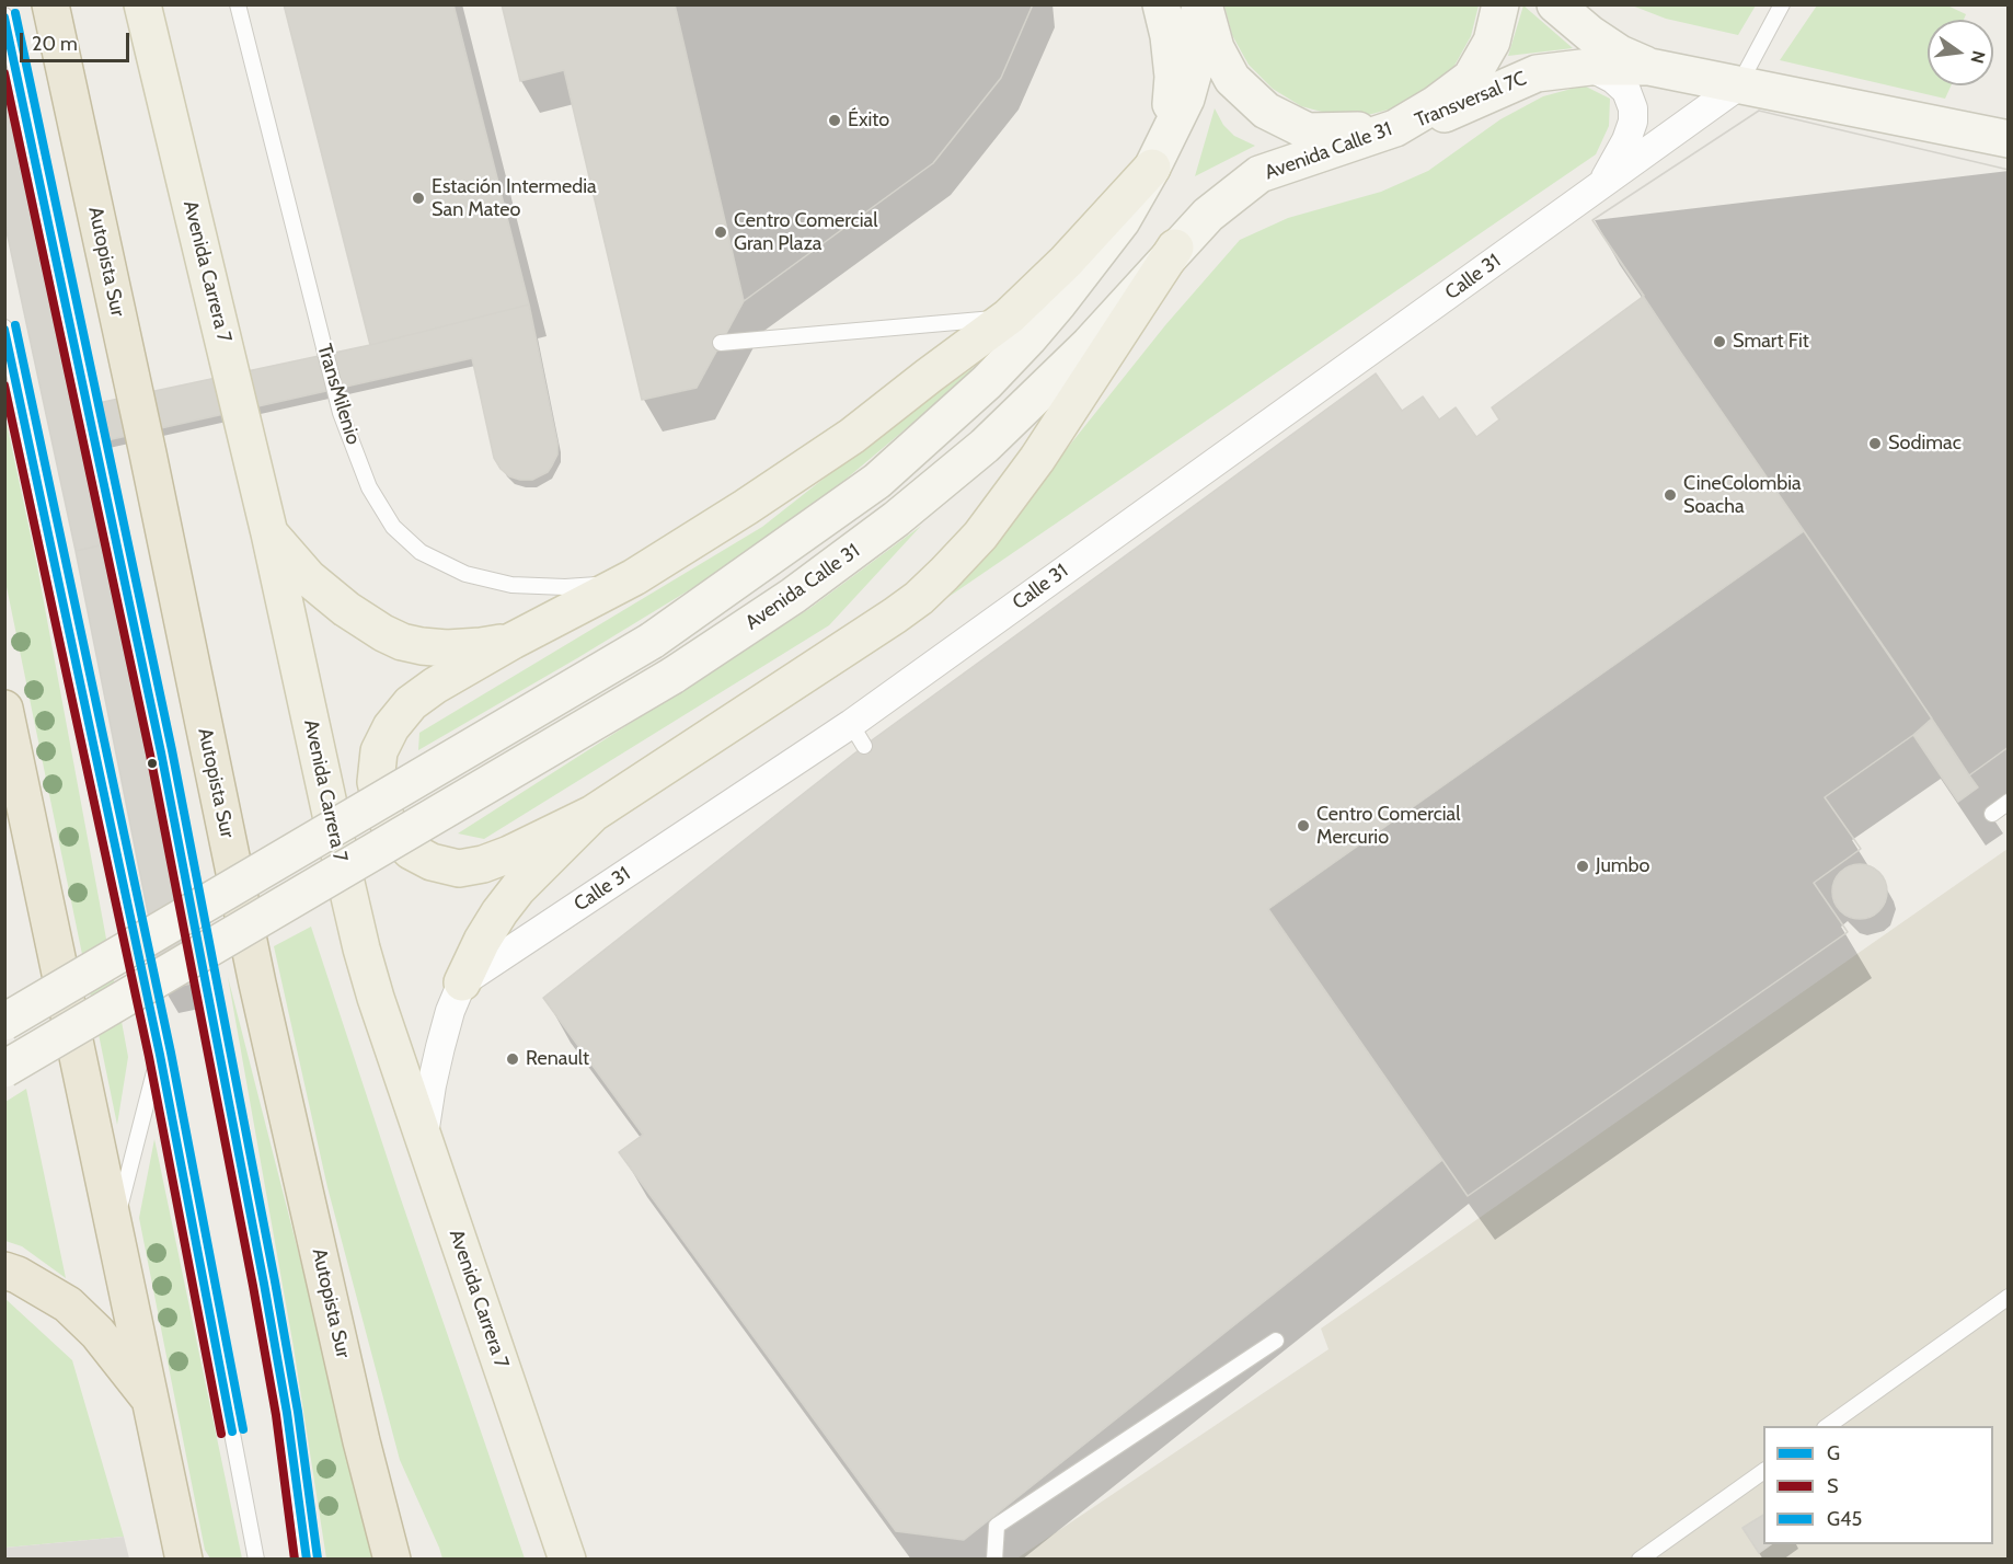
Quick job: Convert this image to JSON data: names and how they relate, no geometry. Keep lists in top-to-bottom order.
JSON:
{
  "streets": {
    "highway": ["Autopista Sur"],
    "main road": ["Transversal 7C", "Avenida Calle 31", "Avenida Carrera 7"],
    "street": ["Calle 31"],
    "lane": ["TransMilenio"]
  },
  "crossings": [
    ["Transversal 7C", "Avenida Calle 31"],
    ["Transversal 7C", "Calle 31"]
  ],
  "places": [
    "Éxito",
    "Estación Intermedia San Mateo",
    "Centro Comercial Gran Plaza",
    "Smart Fit",
    "Sodimac",
    "CineColombia Soacha",
    "Centro Comercial Mercurio",
    "Jumbo",
    "Renault"
  ],
  "lines": ["transit line G45", "transit line G", "transit line S"],
  "legend": ["G", "S", "G45"],
  "scale_bar": "20 m",
  "north": "right"
}
